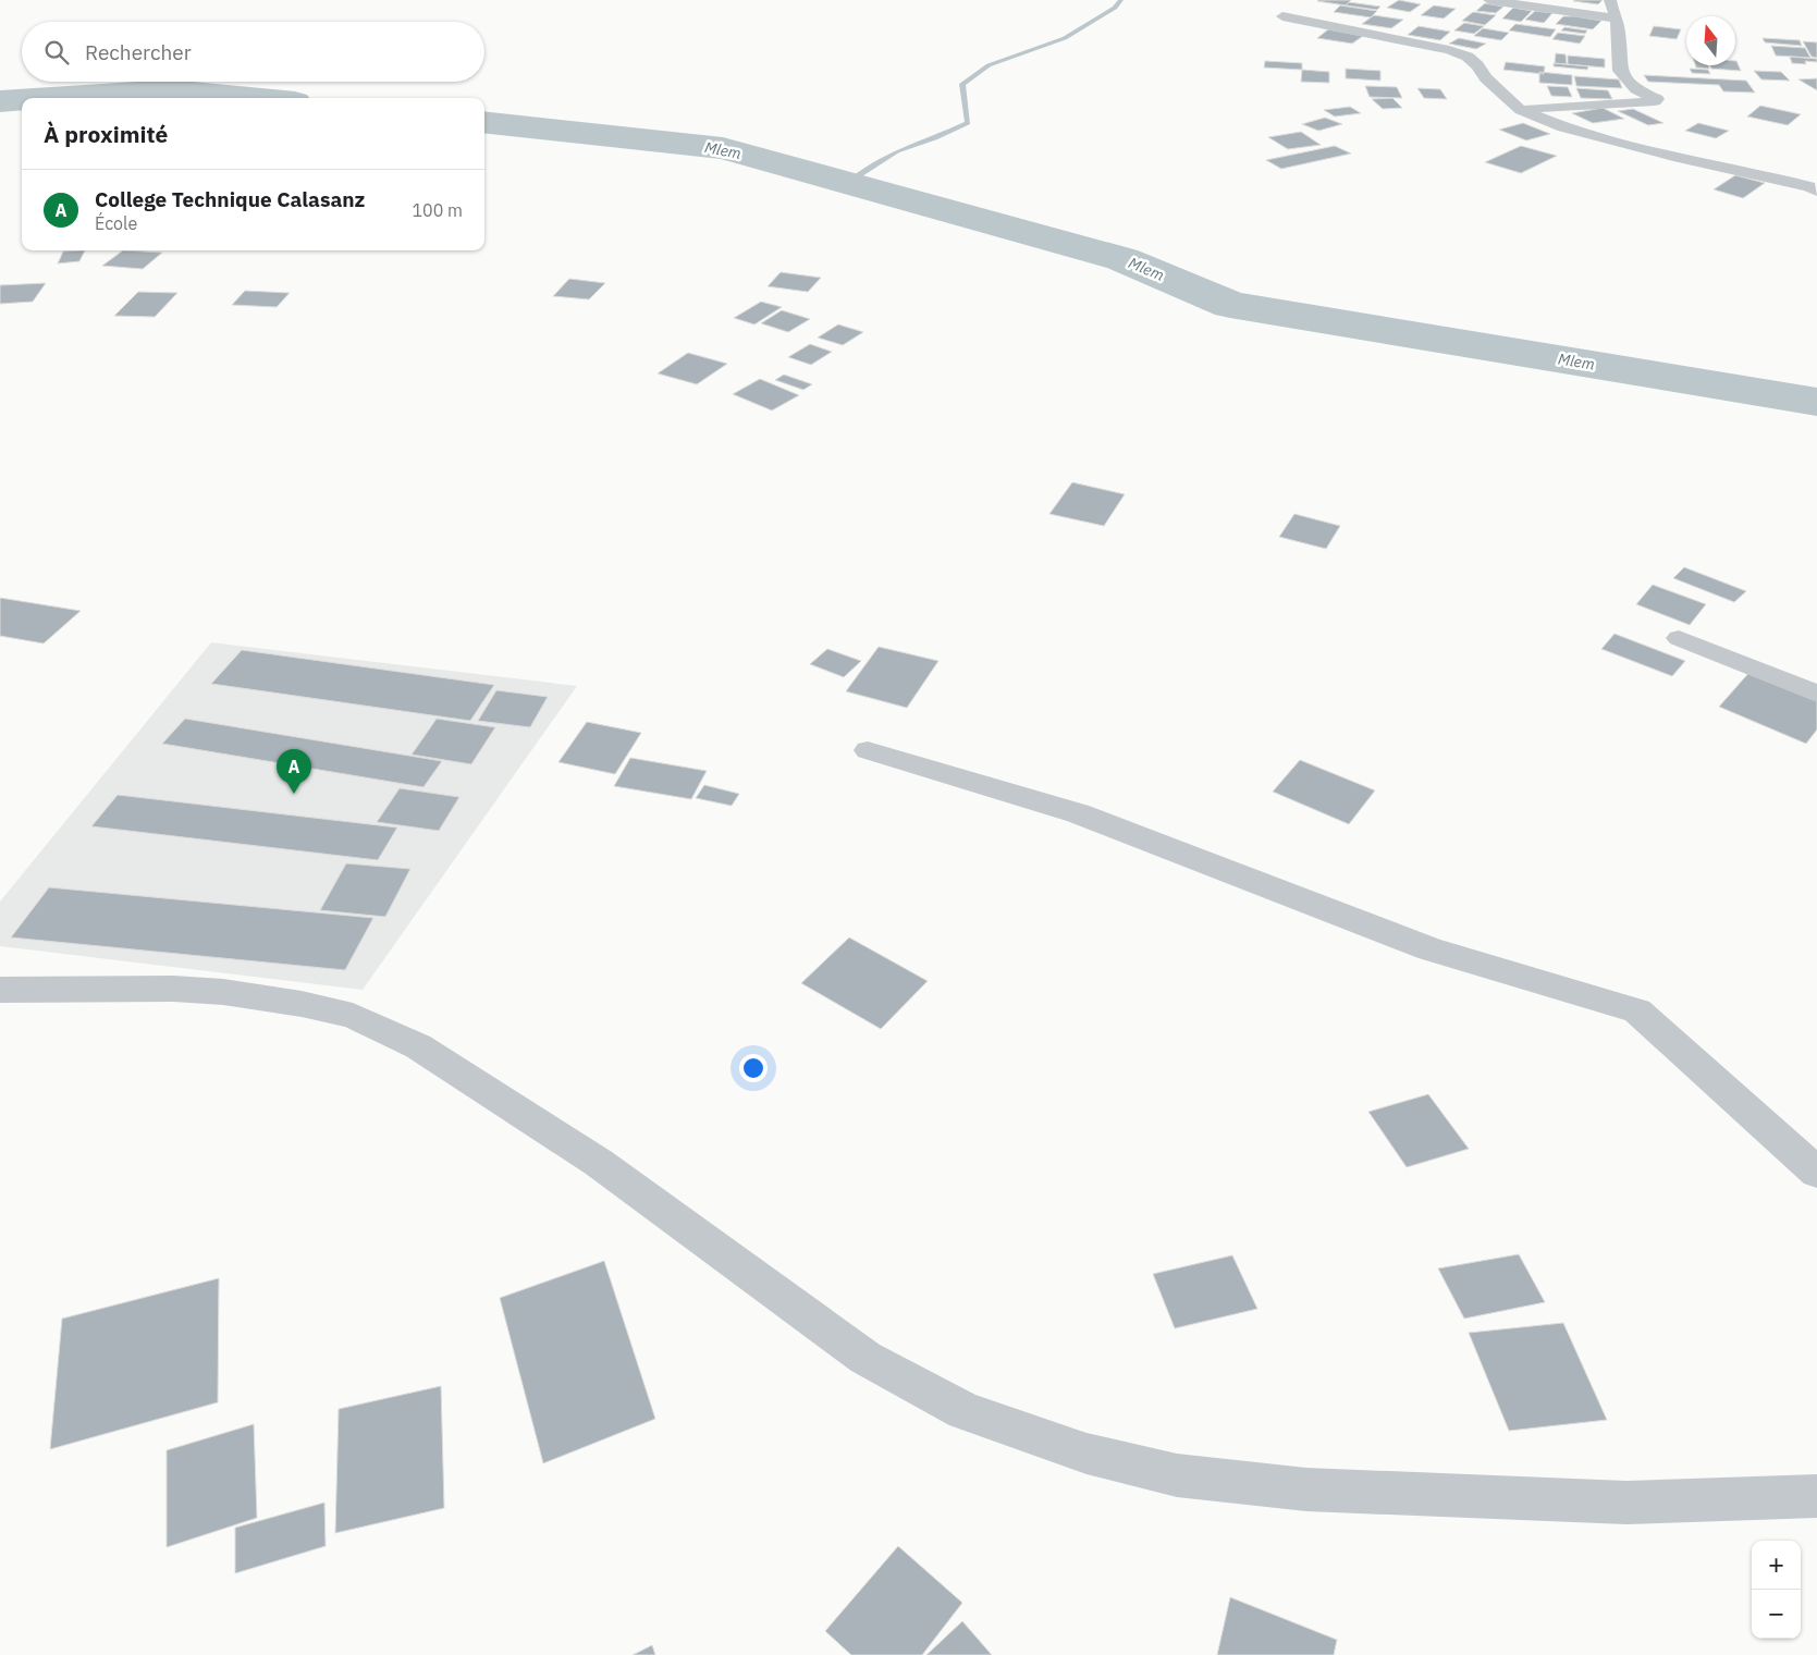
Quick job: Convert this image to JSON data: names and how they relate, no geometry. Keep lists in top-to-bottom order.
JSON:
{
  "water": ["Mlem"],
  "north": "top",
  "page": {
    "search": "Rechercher",
    "heading": "À proximité",
    "list": [
      {
        "mark": "A",
        "name": "College Technique Calasanz",
        "note": "École",
        "value": "100 m"
      }
    ],
    "pins": "A",
    "map_buttons": ["+", "−"]
  }
}
